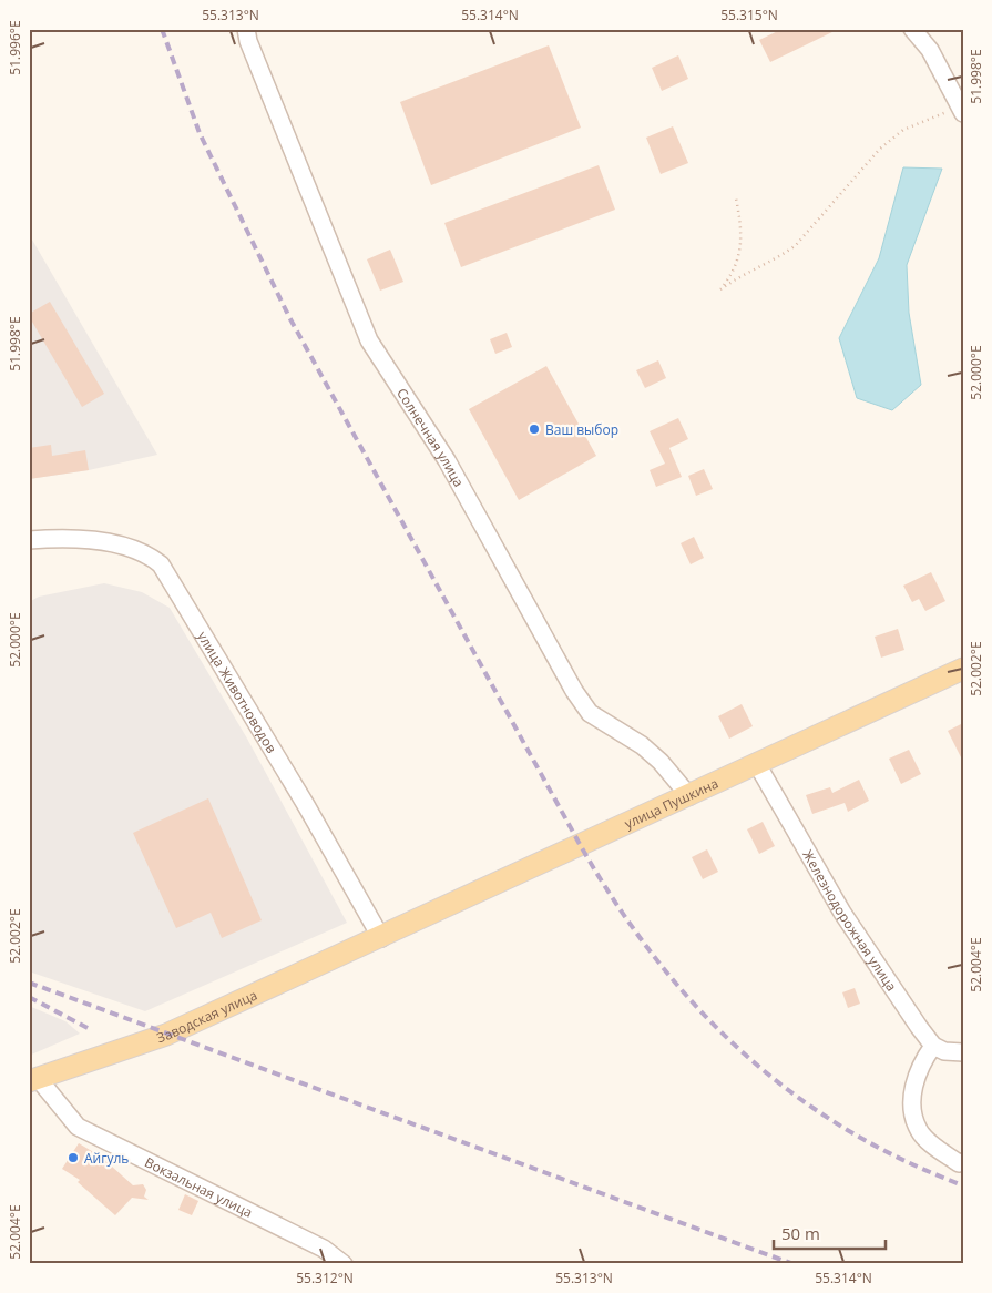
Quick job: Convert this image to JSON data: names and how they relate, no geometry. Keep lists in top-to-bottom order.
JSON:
{
  "streets": {
    "main road": ["улица Пушкина", "Заводская улица"],
    "street": [
      "Солнечная улица",
      "улица Животноводов",
      "Железнодорожная улица",
      "Вокзальная улица"
    ]
  },
  "crossings": [
    ["Солнечная улица", "улица Пушкина"],
    ["улица Животноводов", "улица Пушкина"],
    ["улица Животноводов", "Заводская улица"],
    ["улица Пушкина", "Железнодорожная улица"],
    ["улица Пушкина", "Заводская улица"],
    ["Заводская улица", "Вокзальная улица"]
  ],
  "places": ["Ваш выбор", "Айгуль"],
  "scale_bar": "50 m",
  "coordinates": [
    "55.313°N",
    "55.314°N",
    "55.315°N",
    "51.996°E",
    "51.998°E",
    "52.000°E",
    "52.002°E",
    "52.004°E",
    "55.312°N"
  ]
}
